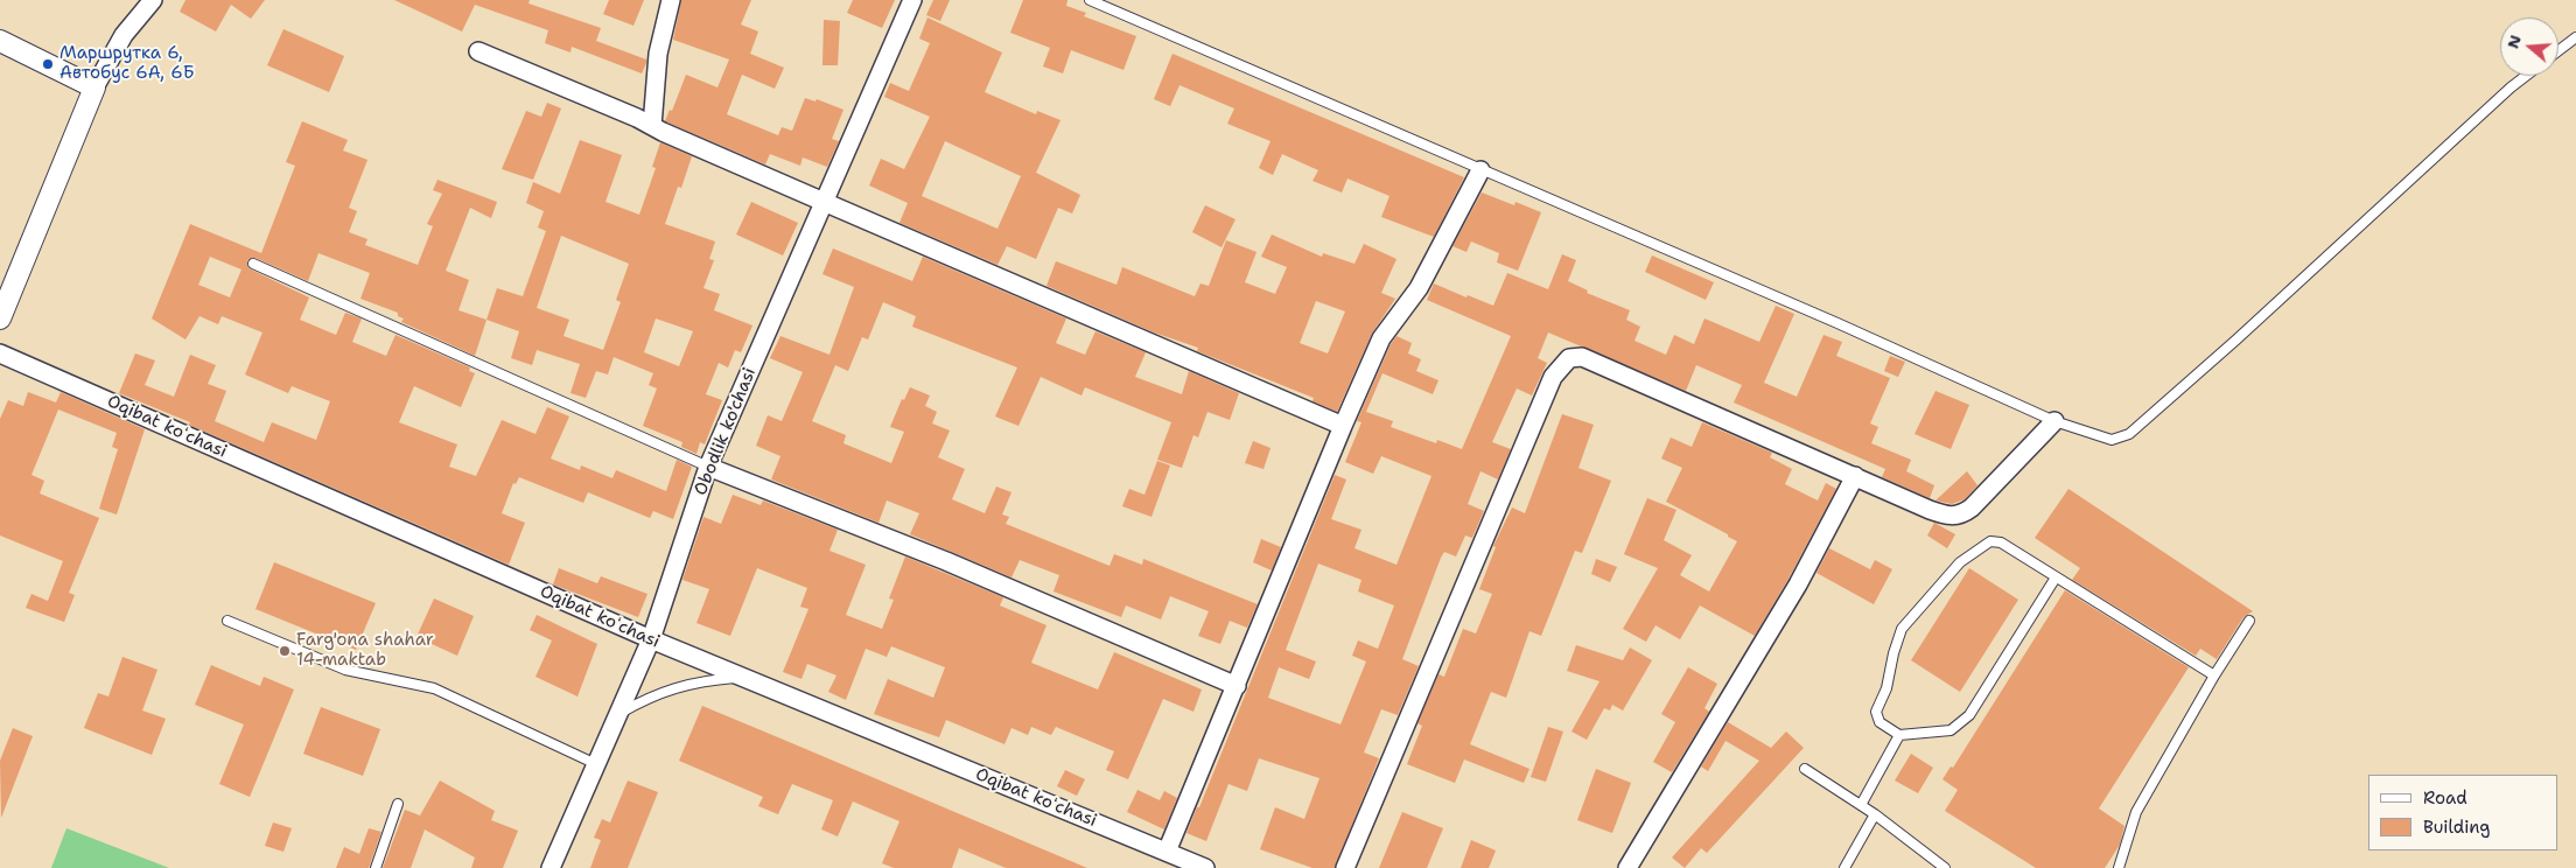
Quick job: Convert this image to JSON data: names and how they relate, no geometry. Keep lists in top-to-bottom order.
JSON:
{
  "streets": {
    "street": ["Oqibat koʻchasi", "Obodlik ko'chasi"]
  },
  "crossings": [
    ["Oqibat koʻchasi", "Obodlik ko'chasi"]
  ],
  "places": ["Маршрутка 6, Автобус 6А, 6Б", "Farg'ona shahar 14-maktab"],
  "legend": ["Road", "Building"],
  "north": "left"
}
